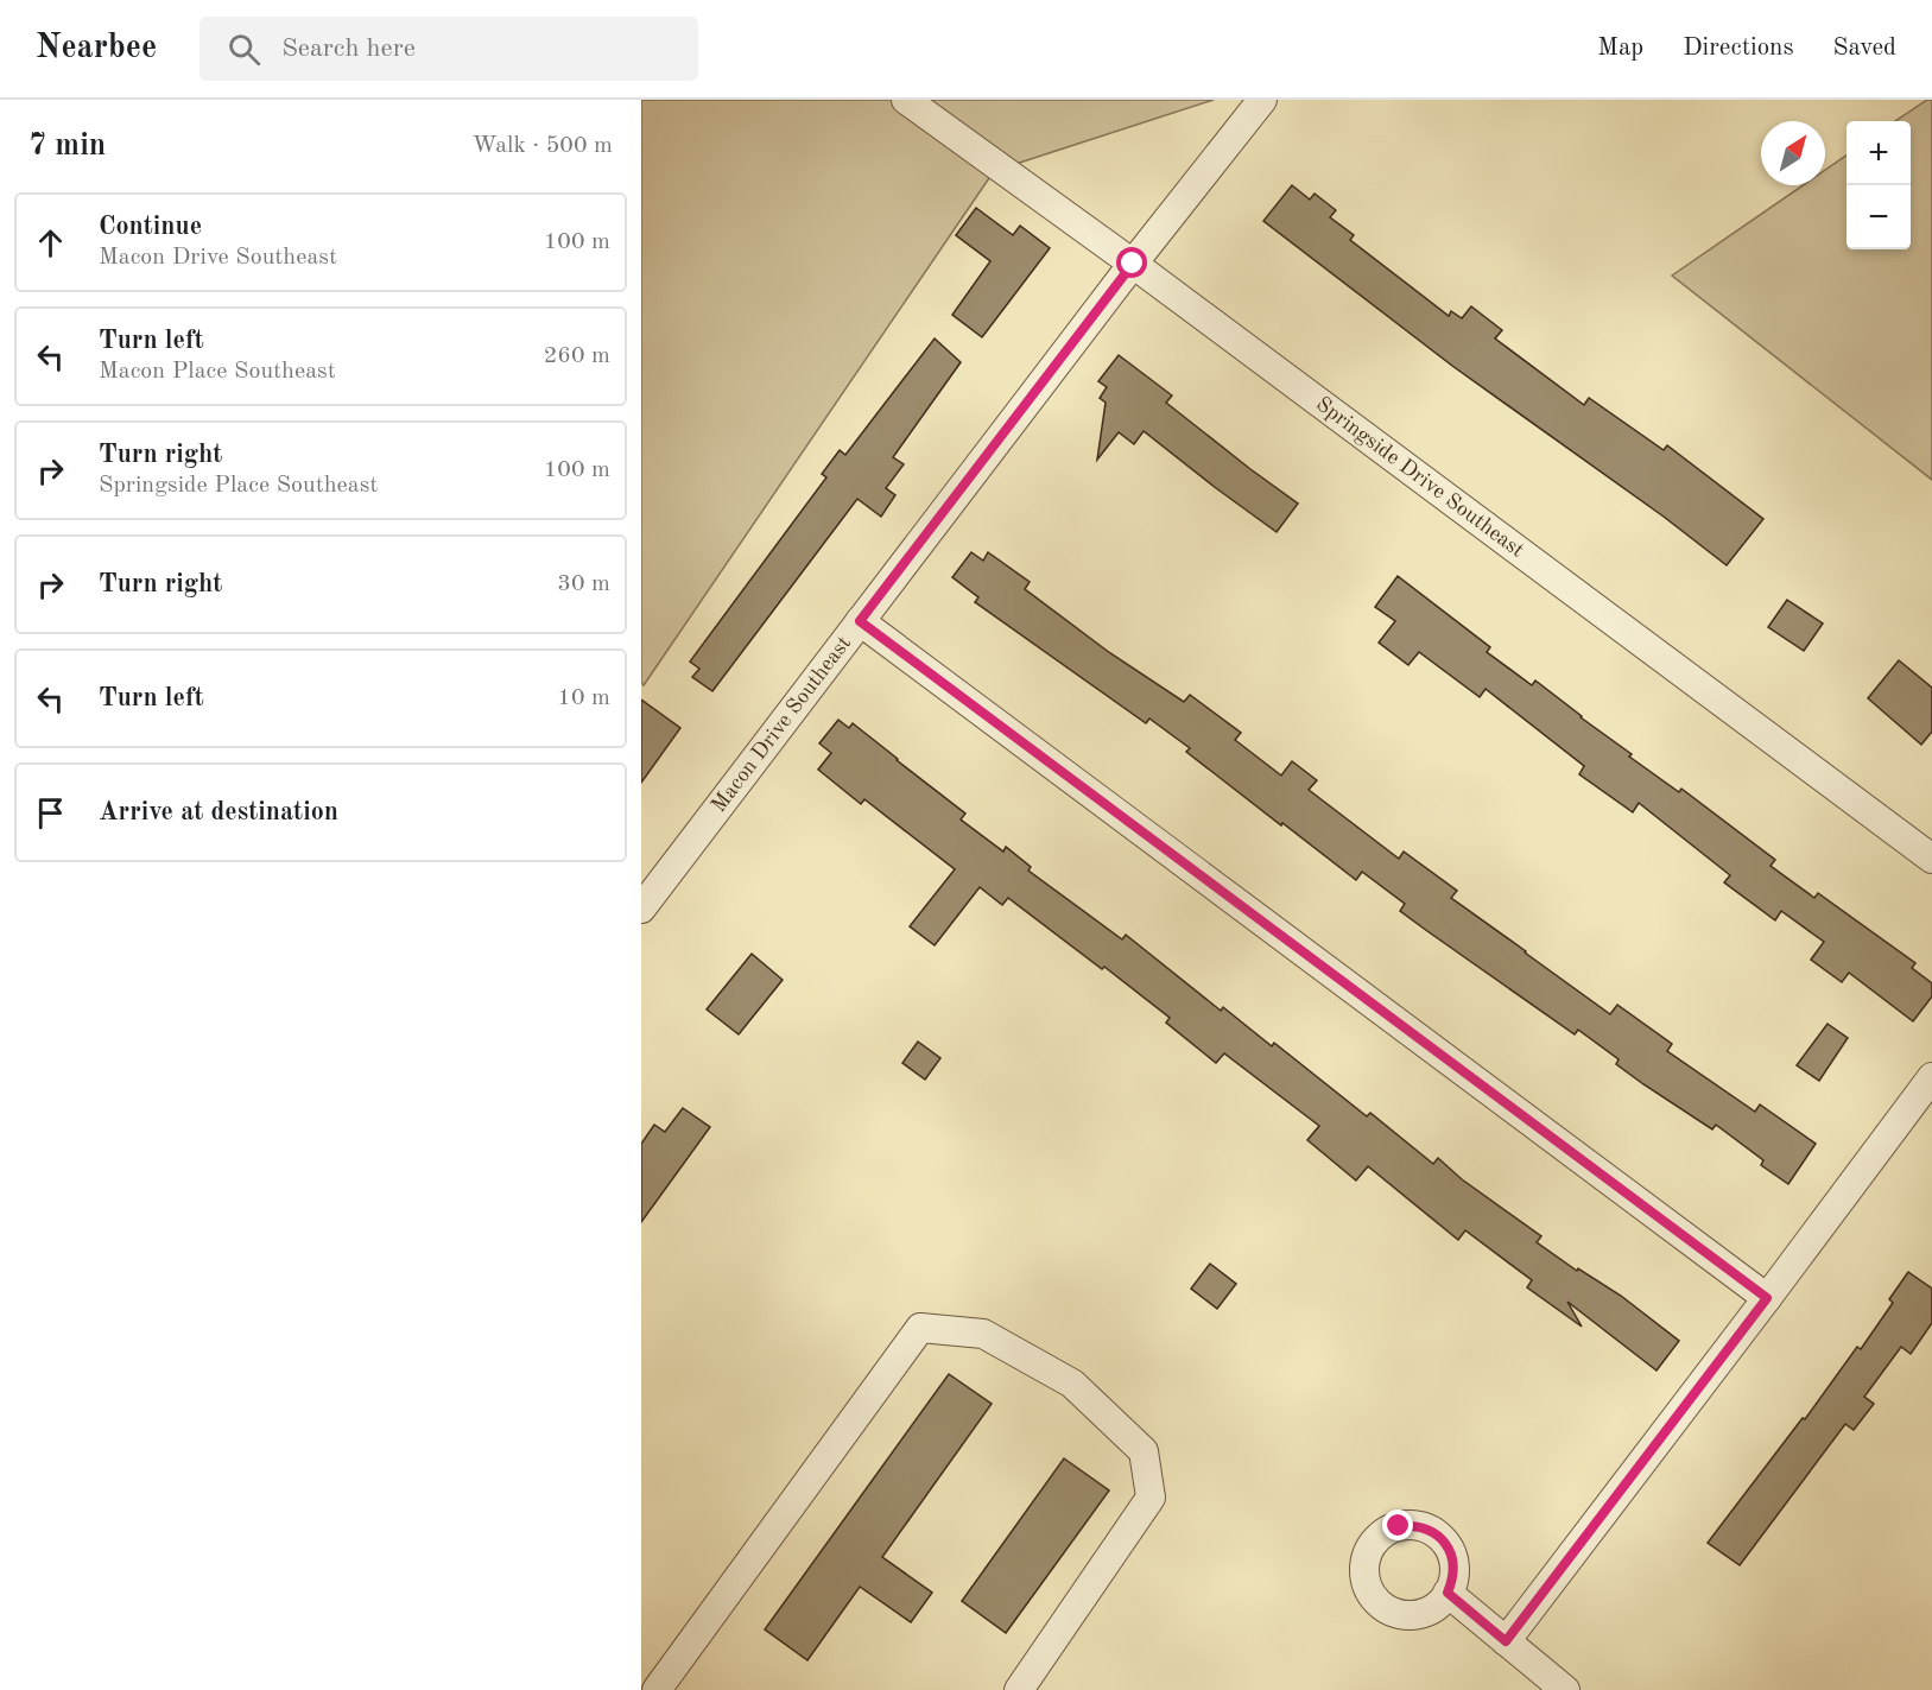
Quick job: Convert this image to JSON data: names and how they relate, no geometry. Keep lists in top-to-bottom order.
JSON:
{
  "streets": {
    "street": ["Springside Drive Southeast", "Macon Drive Southeast"]
  },
  "crossings": [
    ["Springside Drive Southeast", "Macon Drive Southeast"]
  ],
  "north": "top right",
  "page": {
    "header": "Nearbee",
    "search": "Search here",
    "nav": ["Map", "Directions", "Saved"],
    "heading": ["7 min", "Walk · 500 m"],
    "map_buttons": ["+", "−"],
    "list": [
      ["Continue", "Macon Drive Southeast", "100 m"],
      ["Turn left", "Macon Place Southeast", "260 m"],
      ["Turn right", "Springside Place Southeast", "100 m"],
      ["Turn right", "30 m"],
      ["Turn left", "10 m"],
      "Arrive at destination"
    ]
  }
}
